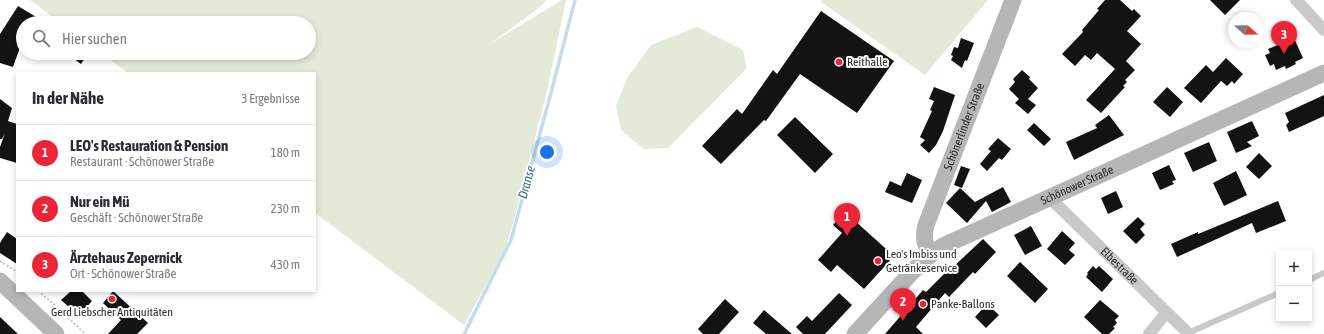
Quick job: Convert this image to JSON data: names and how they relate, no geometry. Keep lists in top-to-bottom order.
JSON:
{
  "streets": {
    "street": ["Schönerlinder Straße", "Schönower Straße", "Elbestraße"]
  },
  "crossings": [
    ["Schönerlinder Straße", "Schönower Straße"],
    ["Schönower Straße", "Elbestraße"]
  ],
  "water": ["Dranse"],
  "places": [
    "Reithalle",
    "Leo's Imbiss und Getränkeservice",
    "Gerd Liebscher Antiquitäten",
    "Panke-Ballons"
  ],
  "north": "right",
  "page": {
    "search": "Hier suchen",
    "pins": ["3", "1", "2"],
    "heading": ["In der Nähe", "3 Ergebnisse"],
    "list": [
      {
        "mark": "1",
        "name": "LEO's Restauration & Pension",
        "note": "Restaurant · Schönower Straße",
        "value": "180 m"
      },
      {
        "mark": "2",
        "name": "Nur ein Mü",
        "note": "Geschäft · Schönower Straße",
        "value": "230 m"
      },
      {
        "mark": "3",
        "name": "Ärztehaus Zepernick",
        "note": "Ort · Schönower Straße",
        "value": "430 m"
      }
    ],
    "map_buttons": ["+", "−"]
  }
}
